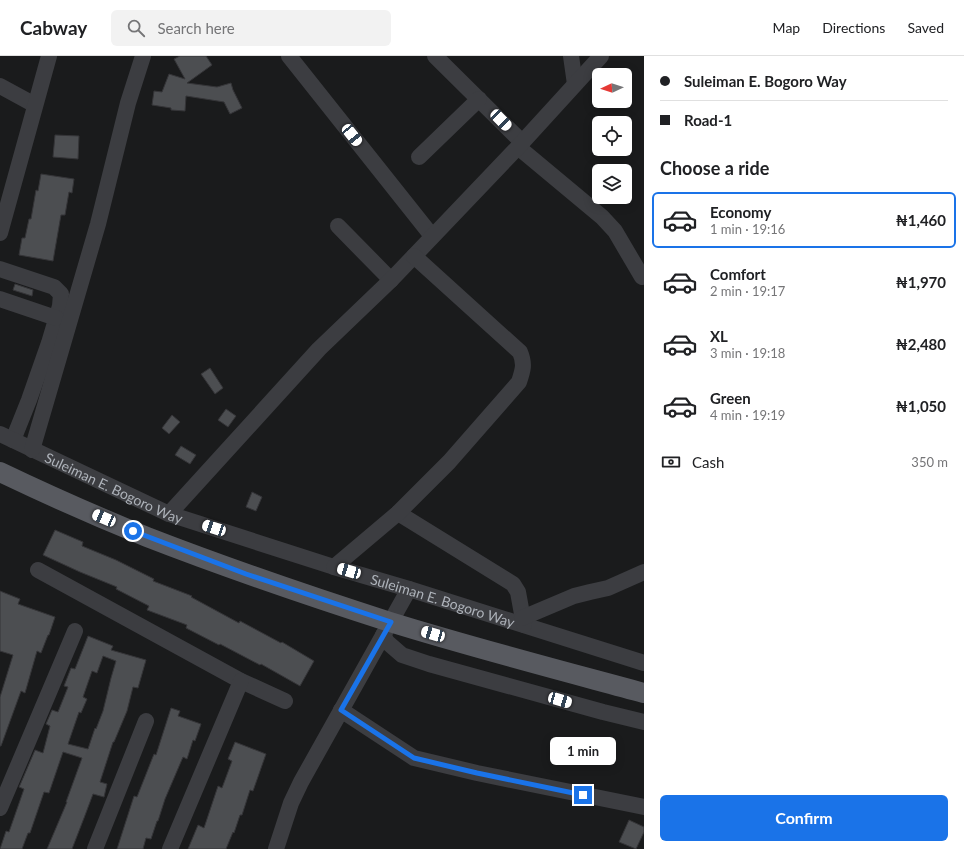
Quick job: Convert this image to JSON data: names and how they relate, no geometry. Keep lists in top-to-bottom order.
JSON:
{
  "streets": {
    "street": ["Suleiman E. Bogoro Way"]
  },
  "north": "left",
  "page": {
    "header": "Cabway",
    "search": "Search here",
    "nav": ["Map", "Directions", "Saved"],
    "banner": ["Suleiman E. Bogoro Way", "Road-1"],
    "heading": "Choose a ride",
    "list": [
      {
        "name": "Economy",
        "note": "1 min · 19:16",
        "value": "₦1,460"
      },
      {
        "name": "Comfort",
        "note": "2 min · 19:17",
        "value": "₦1,970"
      },
      {
        "name": "XL",
        "note": "3 min · 19:18",
        "value": "₦2,480"
      },
      {
        "name": "Green",
        "note": "4 min · 19:19",
        "value": "₦1,050"
      }
    ],
    "pay": ["Cash", "350 m"],
    "bubble": "1 min",
    "buttons": "Confirm"
  }
}
